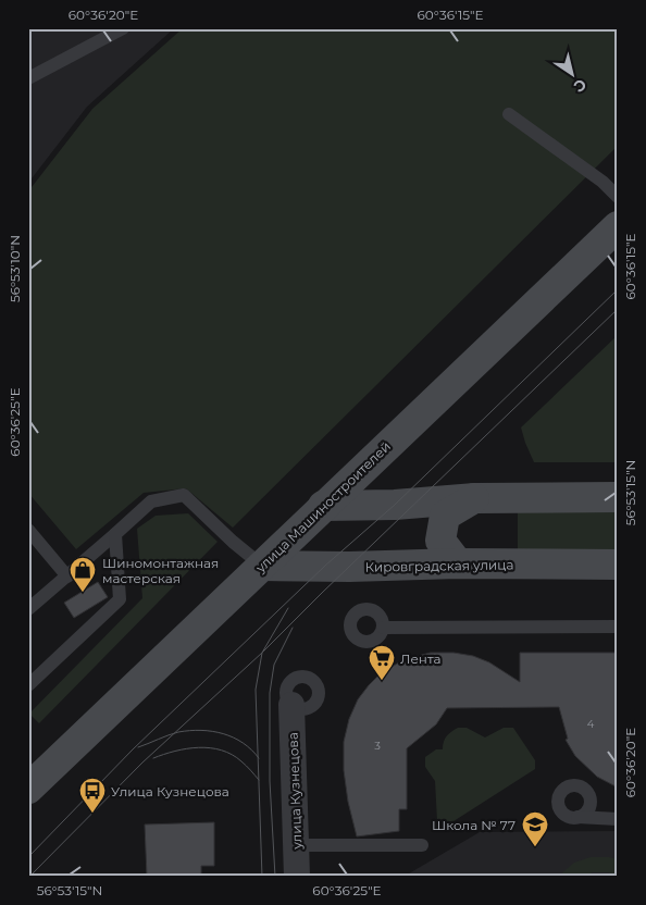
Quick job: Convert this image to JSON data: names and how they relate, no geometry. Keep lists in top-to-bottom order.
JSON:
{
  "streets": {
    "main road": ["улица Машиностроителей", "Кировградская улица"],
    "street": ["улица Кузнецова"]
  },
  "crossings": [
    ["улица Машиностроителей", "Кировградская улица"]
  ],
  "places": {
    "shop": ["Шиномонтажная мастерская"],
    "supermarket": ["Лента"],
    "bus stop": ["Улица Кузнецова"],
    "school or university": ["Школа № 77"]
  },
  "house_numbers": ["4", "3"],
  "north": "bottom right",
  "coordinates": [
    "60°36'20\"E",
    "60°36'15\"E",
    "56°53'10\"N",
    "60°36'25\"E",
    "56°53'15\"N"
  ]
}
